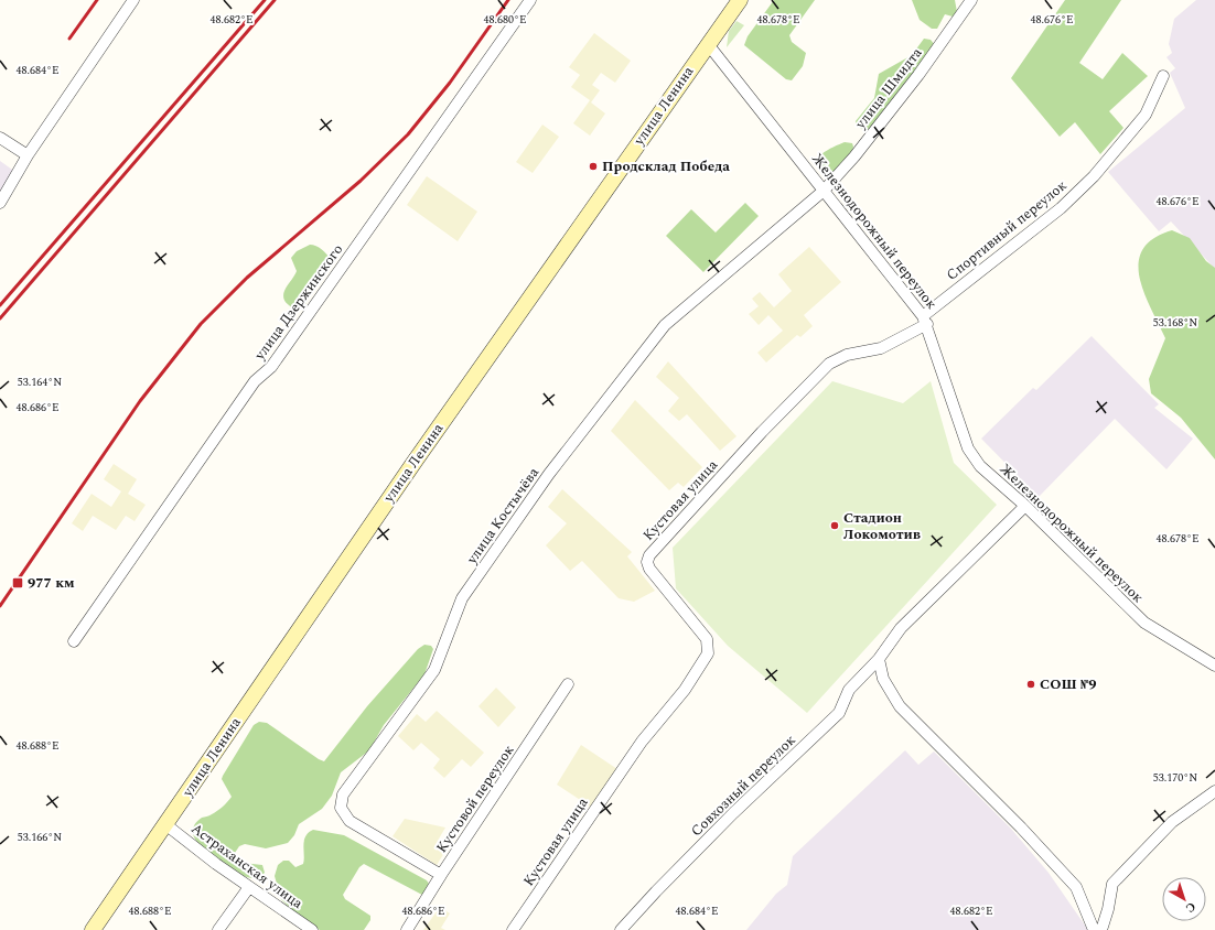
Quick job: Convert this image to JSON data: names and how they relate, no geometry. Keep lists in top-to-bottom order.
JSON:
{
  "streets": {
    "main road": ["улица Ленина"],
    "street": [
      "улица Шмидта",
      "Спортивный переулок",
      "Железнодорожный переулок",
      "улица Дзержинского",
      "Кустовая улица",
      "улица Костычёва",
      "Совхозный переулок",
      "Кустовой переулок",
      "Астраханская улица"
    ]
  },
  "crossings": [
    ["улица Шмидта", "Железнодорожный переулок"],
    ["улица Шмидта", "улица Костычёва"],
    ["улица Ленина", "Железнодорожный переулок"],
    ["улица Ленина", "Астраханская улица"],
    ["Спортивный переулок", "Железнодорожный переулок"],
    ["Спортивный переулок", "Кустовая улица"],
    ["Железнодорожный переулок", "Кустовая улица"],
    ["Железнодорожный переулок", "улица Костычёва"],
    ["Железнодорожный переулок", "Совхозный переулок"],
    ["улица Костычёва", "Кустовой переулок"]
  ],
  "places": {
    "other": ["Продсклад Победа", "Стадион Локомотив", "СОШ №9"],
    "transit": ["977 км"]
  },
  "north": "bottom right",
  "coordinates": [
    "48.682°E",
    "48.680°E",
    "48.678°E",
    "48.676°E",
    "48.684°E",
    "53.168°N",
    "53.164°N",
    "48.686°E",
    "48.688°E",
    "53.170°N",
    "53.166°N"
  ]
}
